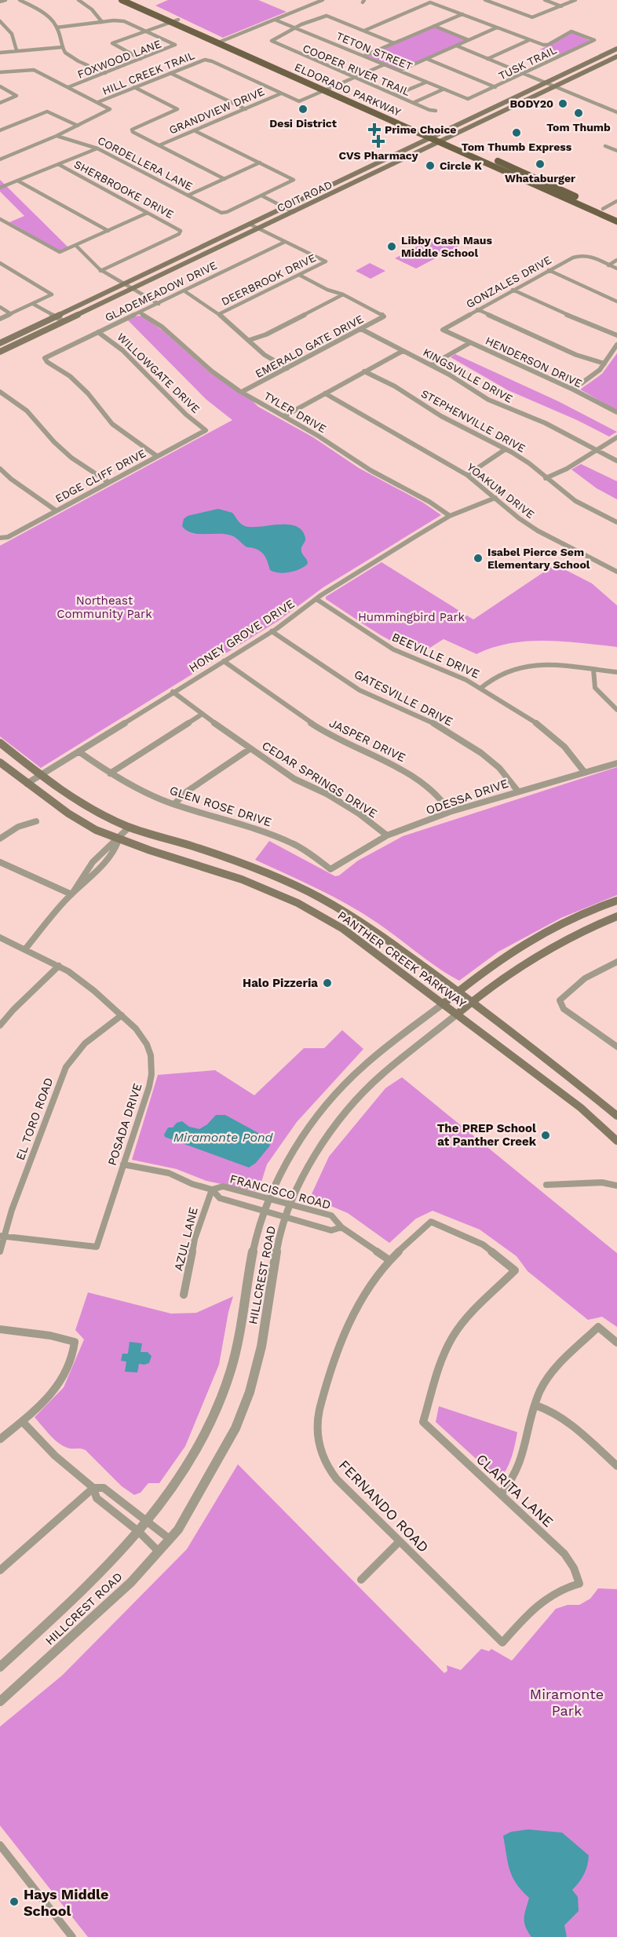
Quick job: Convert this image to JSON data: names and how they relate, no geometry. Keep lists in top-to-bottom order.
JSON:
{
  "streets": {
    "main road": [
      "ELDORADO PARKWAY",
      "COIT ROAD",
      "PANTHER CREEK PARKWAY",
      "HILLCREST ROAD"
    ],
    "street": [
      "TETON STREET",
      "FOXWOOD LANE",
      "TUSK TRAIL",
      "COOPER RIVER TRAIL",
      "HILL CREEK TRAIL",
      "GRANDVIEW DRIVE",
      "CORDELLERA LANE",
      "SHERBROOKE DRIVE",
      "DEERBROOK DRIVE",
      "GONZALES DRIVE",
      "GLADEMEADOW DRIVE",
      "EMERALD GATE DRIVE",
      "HENDERSON DRIVE",
      "WILLOWGATE DRIVE",
      "KINGSVILLE DRIVE",
      "TYLER DRIVE",
      "STEPHENVILLE DRIVE",
      "EDGE CLIFF DRIVE",
      "YOAKUM DRIVE",
      "HONEY GROVE DRIVE",
      "BEEVILLE DRIVE",
      "GATESVILLE DRIVE",
      "JASPER DRIVE",
      "CEDAR SPRINGS DRIVE",
      "ODESSA DRIVE",
      "GLEN ROSE DRIVE",
      "EL TORO ROAD",
      "POSADA DRIVE",
      "FRANCISCO ROAD",
      "AZUL LANE",
      "CLARITA LANE",
      "FERNANDO ROAD"
    ]
  },
  "crossings": [
    ["TETON STREET", "TUSK TRAIL"],
    ["TETON STREET", "COOPER RIVER TRAIL"],
    ["HILL CREEK TRAIL", "GRANDVIEW DRIVE"],
    ["ELDORADO PARKWAY", "COIT ROAD"],
    ["DEERBROOK DRIVE", "GLADEMEADOW DRIVE"],
    ["GONZALES DRIVE", "HENDERSON DRIVE"],
    ["GLADEMEADOW DRIVE", "WILLOWGATE DRIVE"],
    ["GLADEMEADOW DRIVE", "TYLER DRIVE"],
    ["GLADEMEADOW DRIVE", "EDGE CLIFF DRIVE"],
    ["EMERALD GATE DRIVE", "KINGSVILLE DRIVE"],
    ["EMERALD GATE DRIVE", "TYLER DRIVE"],
    ["WILLOWGATE DRIVE", "EDGE CLIFF DRIVE"],
    ["TYLER DRIVE", "HONEY GROVE DRIVE"],
    ["YOAKUM DRIVE", "HONEY GROVE DRIVE"],
    ["HONEY GROVE DRIVE", "BEEVILLE DRIVE"],
    ["HONEY GROVE DRIVE", "GATESVILLE DRIVE"],
    ["HONEY GROVE DRIVE", "JASPER DRIVE"],
    ["HONEY GROVE DRIVE", "CEDAR SPRINGS DRIVE"],
    ["HONEY GROVE DRIVE", "GLEN ROSE DRIVE"],
    ["HONEY GROVE DRIVE", "PANTHER CREEK PARKWAY"],
    ["BEEVILLE DRIVE", "ODESSA DRIVE"],
    ["GATESVILLE DRIVE", "ODESSA DRIVE"],
    ["JASPER DRIVE", "ODESSA DRIVE"],
    ["CEDAR SPRINGS DRIVE", "ODESSA DRIVE"],
    ["ODESSA DRIVE", "GLEN ROSE DRIVE"],
    ["PANTHER CREEK PARKWAY", "HILLCREST ROAD"],
    ["EL TORO ROAD", "POSADA DRIVE"],
    ["POSADA DRIVE", "FRANCISCO ROAD"],
    ["FRANCISCO ROAD", "AZUL LANE"],
    ["FRANCISCO ROAD", "HILLCREST ROAD"],
    ["CLARITA LANE", "FERNANDO ROAD"]
  ],
  "water": ["Miramonte Pond"],
  "parks": ["Northeast Community Park", "Hummingbird Park", "Miramonte Park"],
  "places": {
    "other": [
      "BODY20",
      "Desi District",
      "Tom Thumb",
      "Tom Thumb Express",
      "Whataburger",
      "Circle K",
      "Libby Cash Maus Middle School",
      "Isabel Pierce Sem Elementary School",
      "Halo Pizzeria",
      "The PREP School at Panther Creek",
      "Hays Middle School"
    ],
    "health": ["Prime Choice", "CVS Pharmacy"]
  }
}
